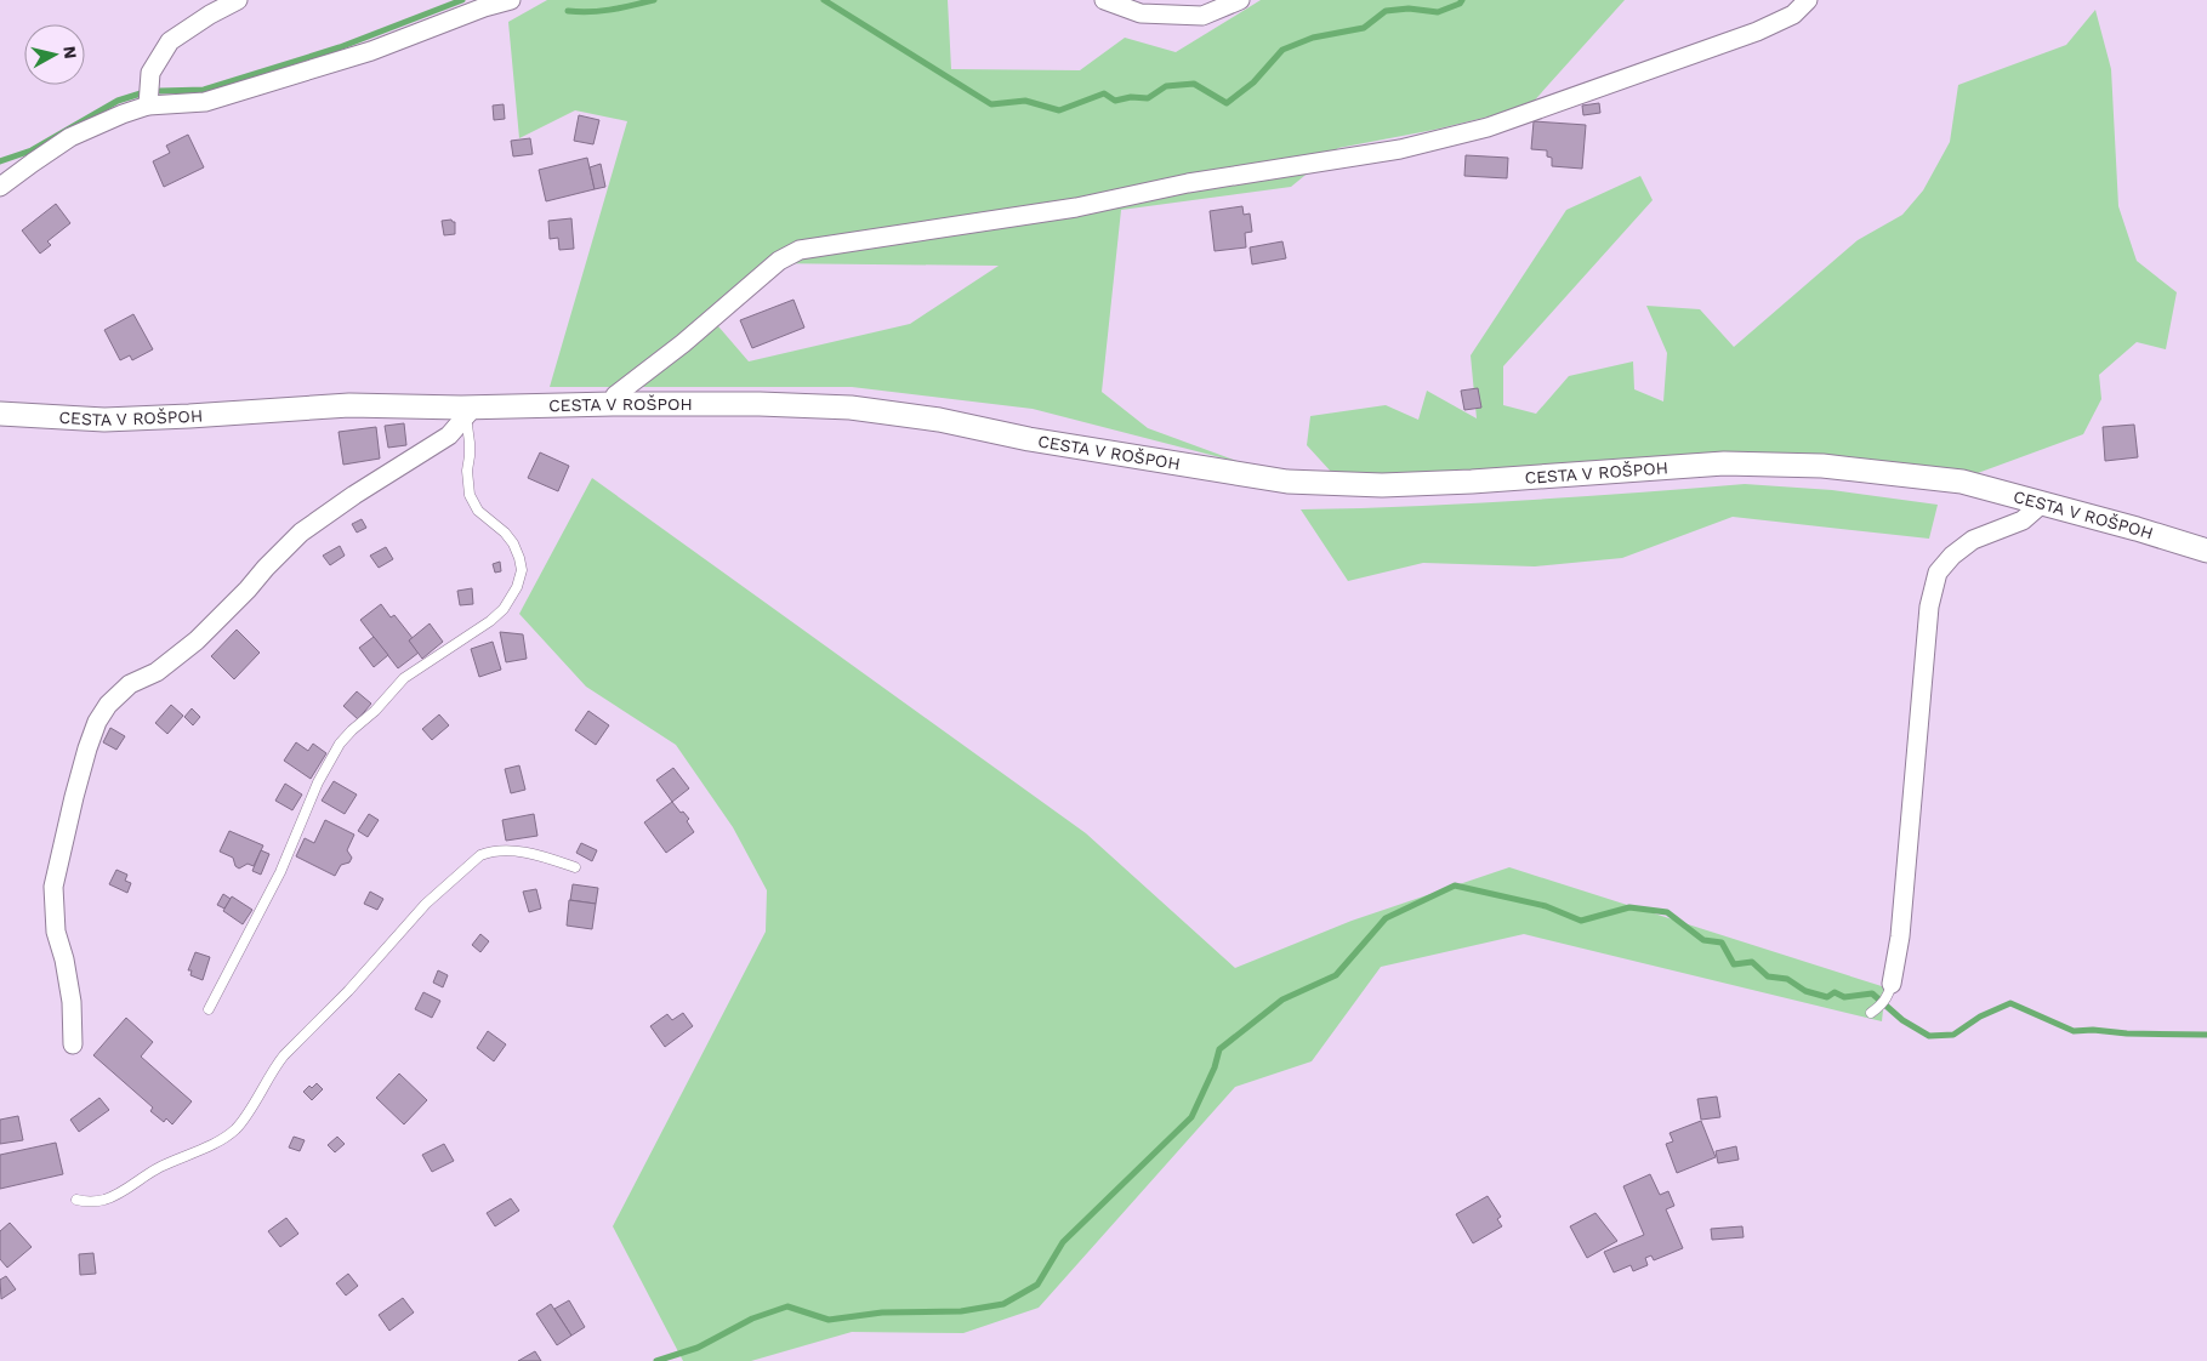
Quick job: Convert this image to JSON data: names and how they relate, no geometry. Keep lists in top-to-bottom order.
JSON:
{
  "streets": {
    "street": ["CESTA V ROŠPOH"]
  },
  "north": "right"
}
